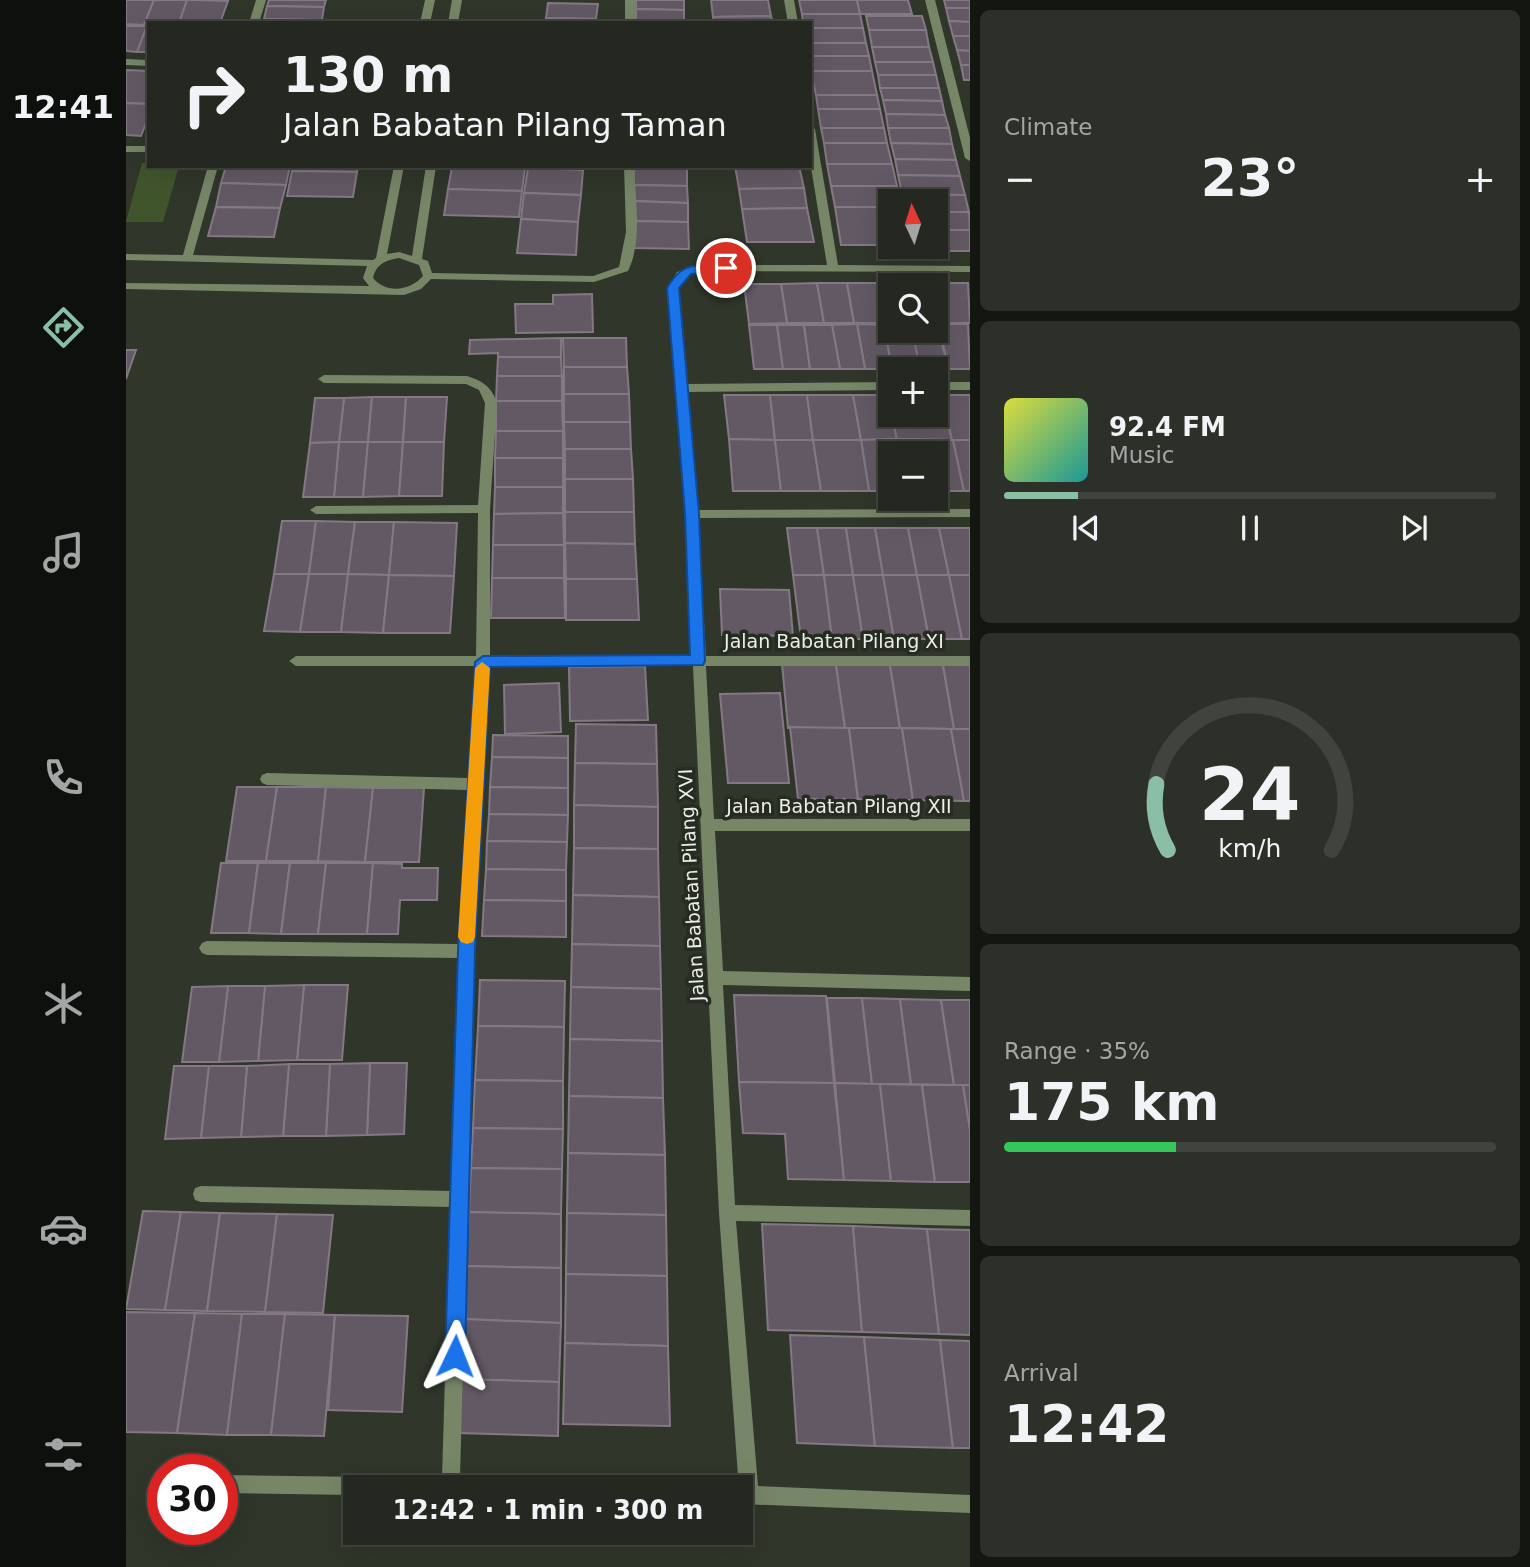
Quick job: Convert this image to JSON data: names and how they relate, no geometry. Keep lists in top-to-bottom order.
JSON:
{
  "streets": {
    "street": ["Jalan Babatan Pilang XI", "Jalan Babatan Pilang XII", "Jalan Babatan Pilang XVI"]
  },
  "crossings": [
    ["Jalan Babatan Pilang XI", "Jalan Babatan Pilang XVI"],
    ["Jalan Babatan Pilang XII", "Jalan Babatan Pilang XVI"]
  ],
  "north": "top",
  "page": {
    "tabs": "12:41",
    "tile": [
      "Climate",
      ["Range · 35%", "175 km"],
      ["Arrival", "12:42"]
    ],
    "turn": ["130 m", "Jalan Babatan Pilang Taman"],
    "heat": ["−", "23°", "+"],
    "map_buttons": ["+", "−"],
    "song": ["92.4 FM", "Music"],
    "limit": "30",
    "trip": "12:42 · 1 min · 300 m",
    "gauge": ["24", "km/h"]
  }
}
